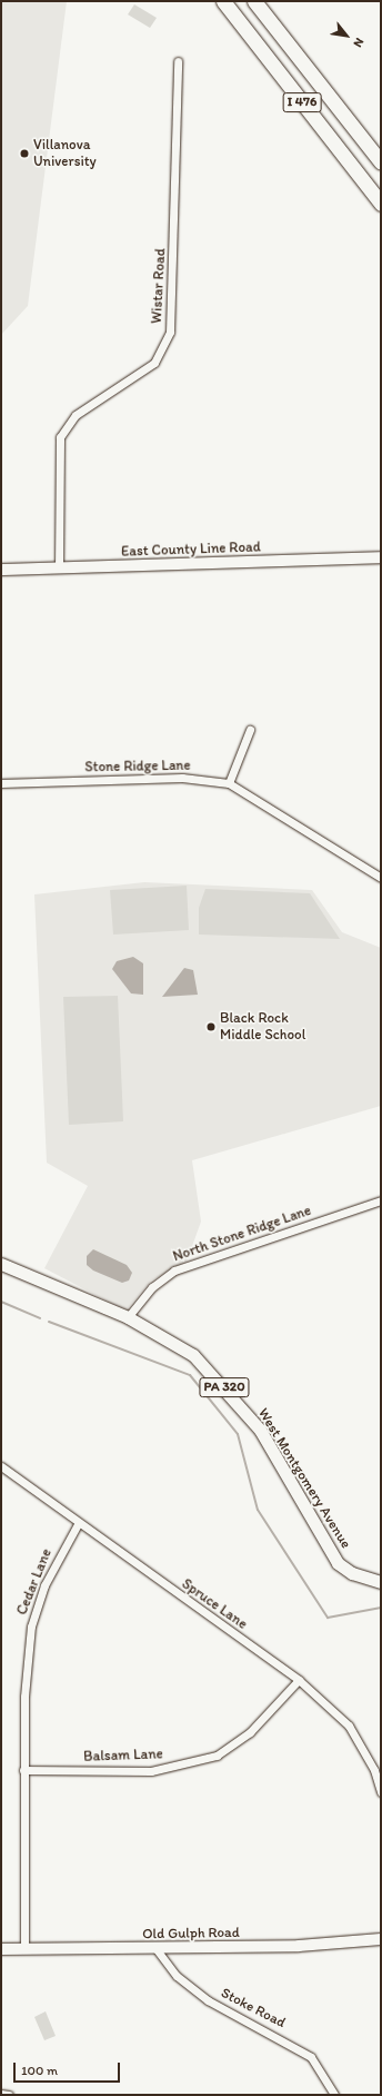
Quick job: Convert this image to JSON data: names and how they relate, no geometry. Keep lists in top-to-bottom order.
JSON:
{
  "streets": {
    "highway": ["I 476"],
    "main road": ["PA 320", "West Montgomery Avenue"],
    "street": [
      "Wistar Road",
      "East County Line Road",
      "Stone Ridge Lane",
      "North Stone Ridge Lane",
      "Cedar Lane",
      "Spruce Lane",
      "Balsam Lane",
      "Old Gulph Road",
      "Stoke Road"
    ]
  },
  "crossings": [
    ["Wistar Road", "East County Line Road"],
    ["North Stone Ridge Lane", "West Montgomery Avenue"],
    ["Cedar Lane", "Spruce Lane"],
    ["Cedar Lane", "Balsam Lane"],
    ["Cedar Lane", "Old Gulph Road"],
    ["Spruce Lane", "Balsam Lane"],
    ["Old Gulph Road", "Stoke Road"]
  ],
  "places": ["Villanova University", "Black Rock Middle School"],
  "scale_bar": "100 m",
  "north": "bottom right"
}
